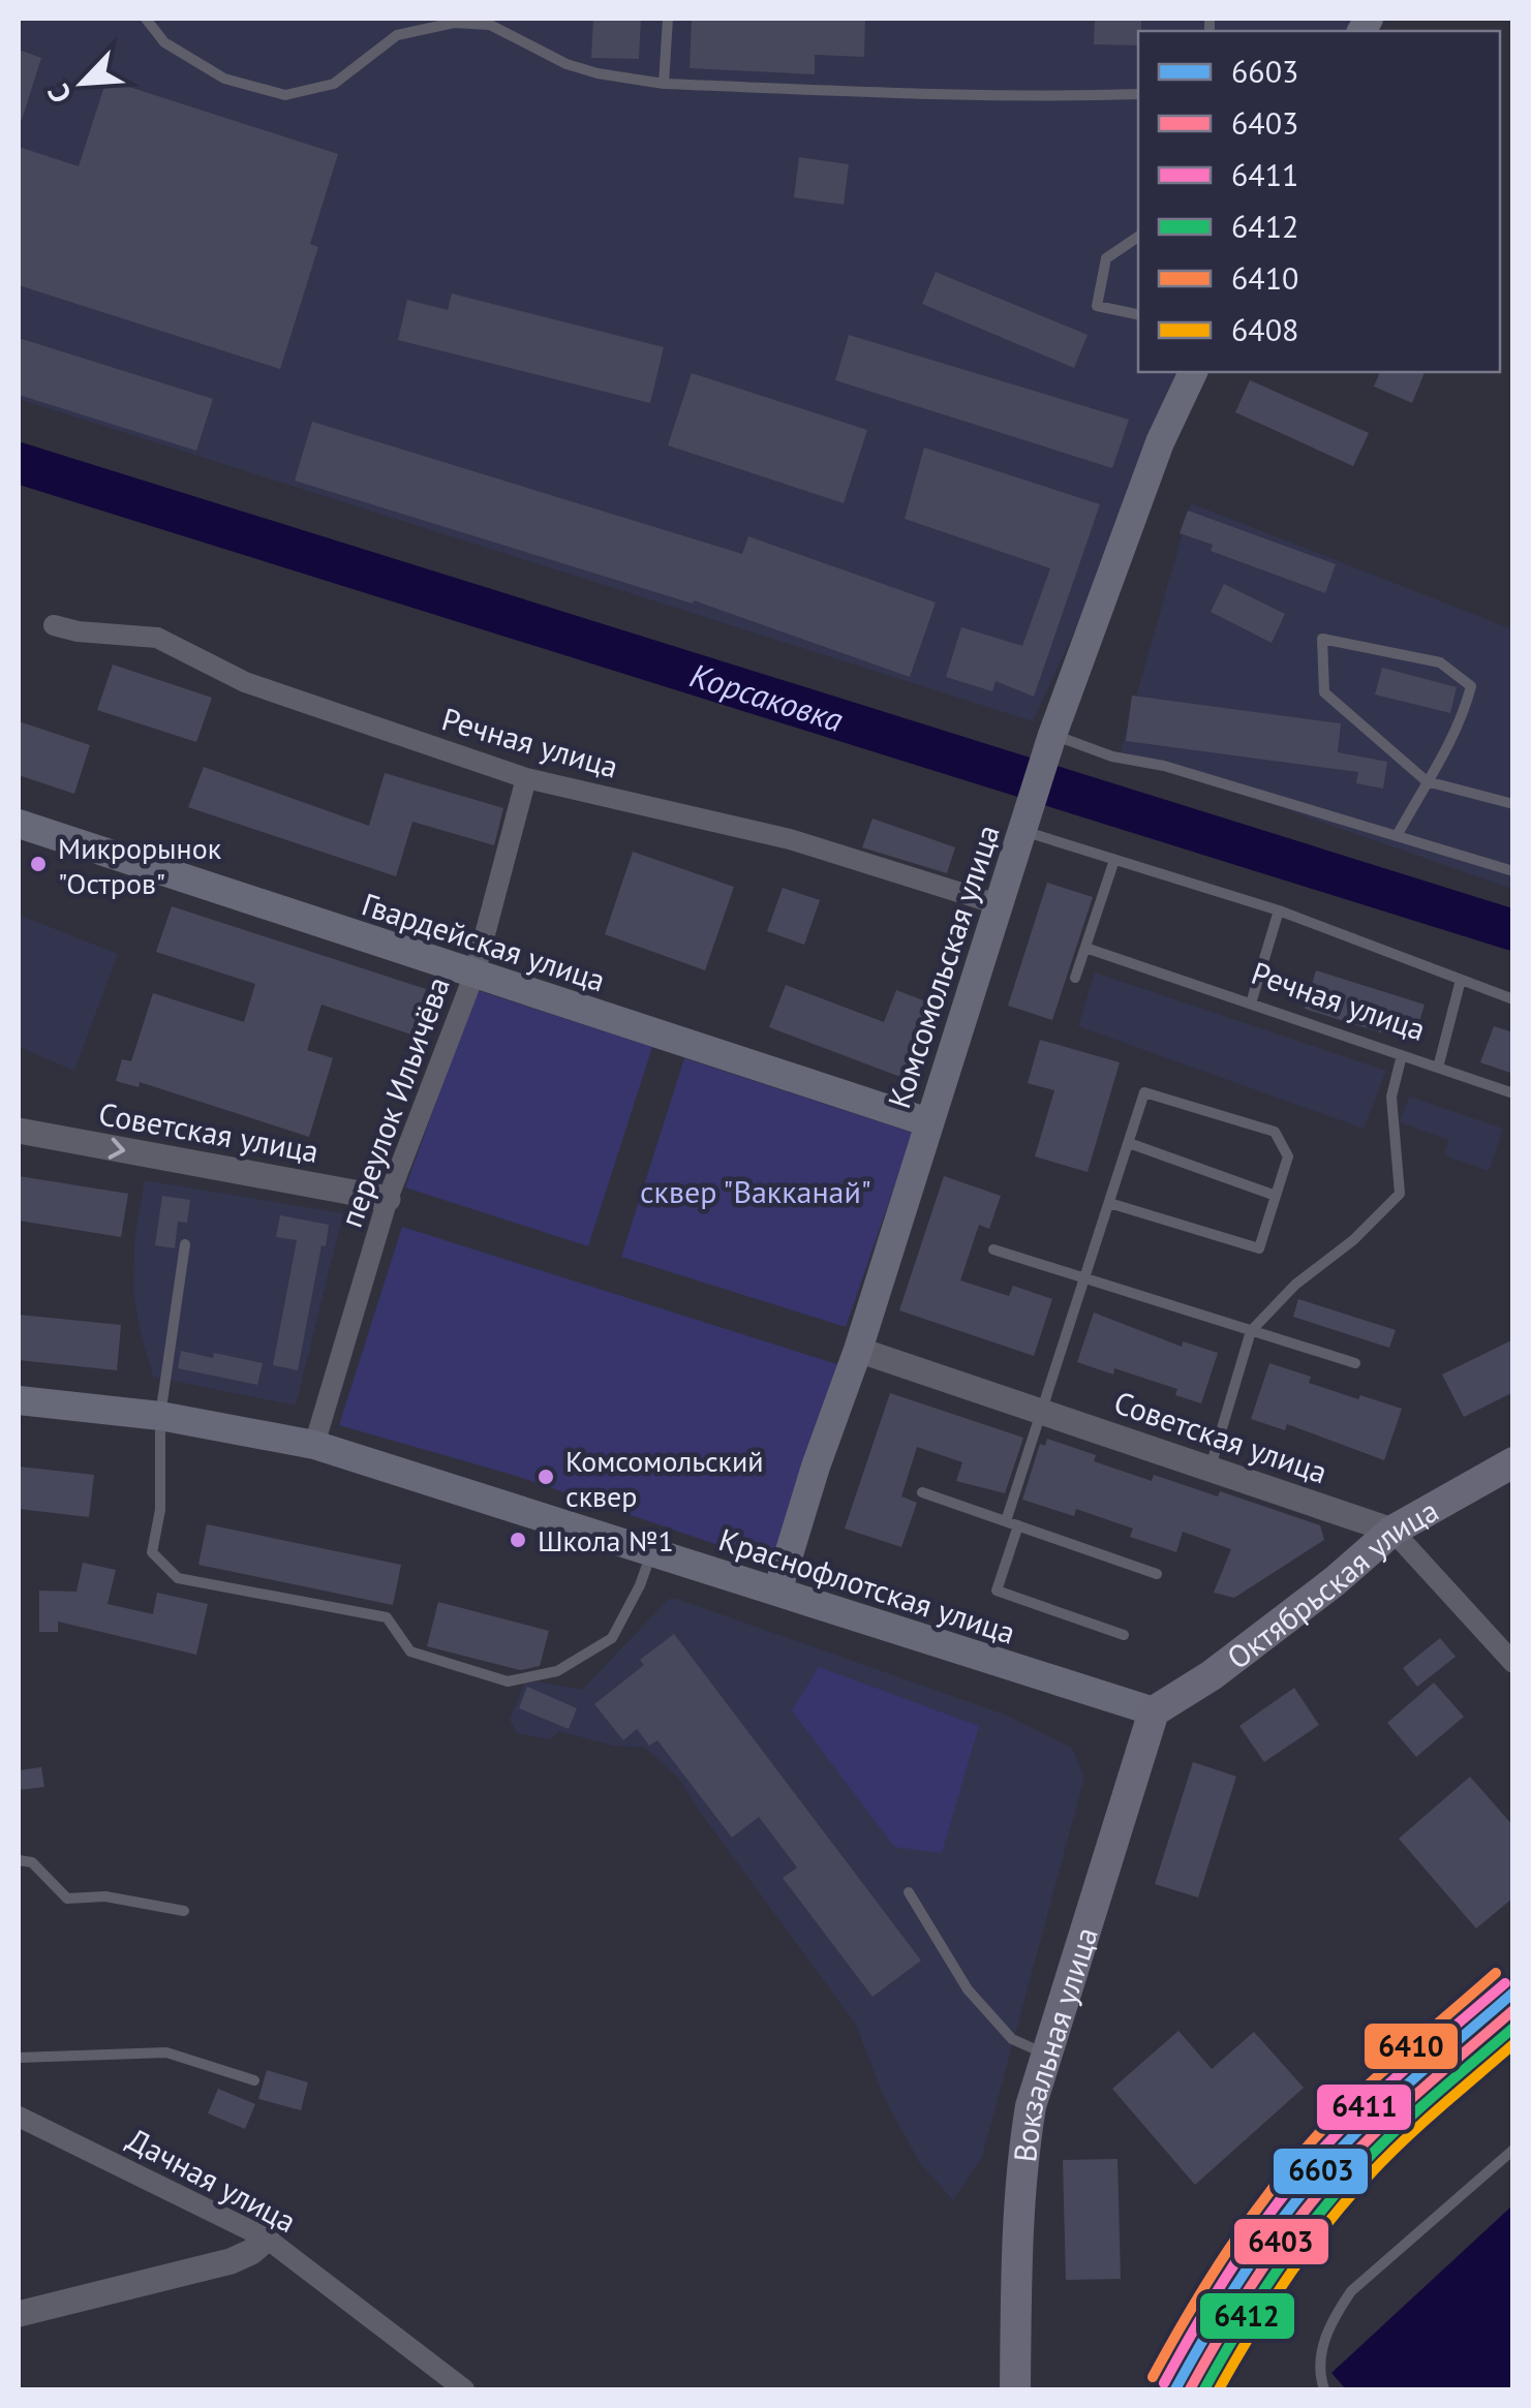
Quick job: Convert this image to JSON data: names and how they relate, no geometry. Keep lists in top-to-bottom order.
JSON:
{
  "streets": {
    "main road": [
      "Гвардейская улица",
      "Комсомольская улица",
      "Краснофлотская улица",
      "Октябрьская улица",
      "Вокзальная улица"
    ],
    "street": [
      "Речная улица",
      "переулок Ильичёва",
      "Советская улица",
      "Дачная улица"
    ]
  },
  "crossings": [
    ["Речная улица", "Комсомольская улица"],
    ["Речная улица", "переулок Ильичёва"],
    ["Гвардейская улица", "Комсомольская улица"],
    ["Гвардейская улица", "переулок Ильичёва"],
    ["Комсомольская улица", "Советская улица"],
    ["Комсомольская улица", "Краснофлотская улица"],
    ["переулок Ильичёва", "Советская улица"],
    ["переулок Ильичёва", "Краснофлотская улица"],
    ["Советская улица", "Октябрьская улица"],
    ["Краснофлотская улица", "Октябрьская улица"],
    ["Краснофлотская улица", "Вокзальная улица"],
    ["Октябрьская улица", "Вокзальная улица"]
  ],
  "water": ["Корсаковка"],
  "parks": ["сквер \"Вакканай\""],
  "places": ["Микрорынок \"Остров\"", "Комсомольский сквер", "Школа №1"],
  "lines": [
    "transit line 6410",
    "transit line 6411",
    "transit line 6603",
    "transit line 6403",
    "transit line 6412",
    "transit line 6408"
  ],
  "legend": [
    "6603",
    "6403",
    "6411",
    "6412",
    "6410",
    "6408"
  ],
  "north": "bottom left"
}
